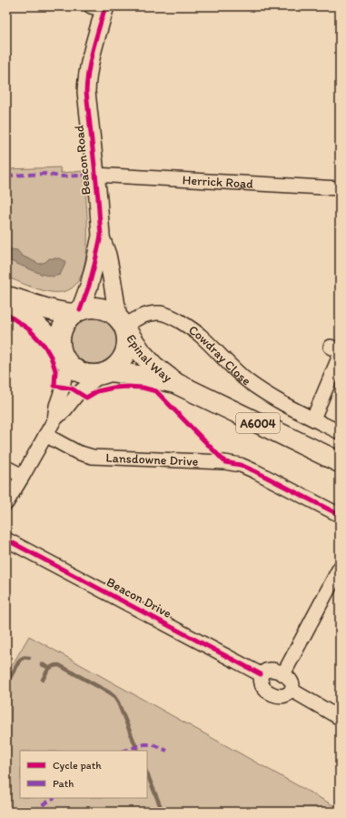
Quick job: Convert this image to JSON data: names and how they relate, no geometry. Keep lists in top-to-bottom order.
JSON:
{
  "streets": {
    "main road": ["Epinal Way", "A6004"],
    "street": [
      "Beacon Road",
      "Herrick Road",
      "Cowdray Close",
      "Lansdowne Drive",
      "Beacon Drive"
    ]
  },
  "crossings": [
    ["Beacon Road", "Herrick Road"],
    ["Beacon Road", "Cowdray Close"],
    ["Beacon Road", "Epinal Way"],
    ["Cowdray Close", "Epinal Way"]
  ],
  "legend": ["Cycle path", "Path"]
}
